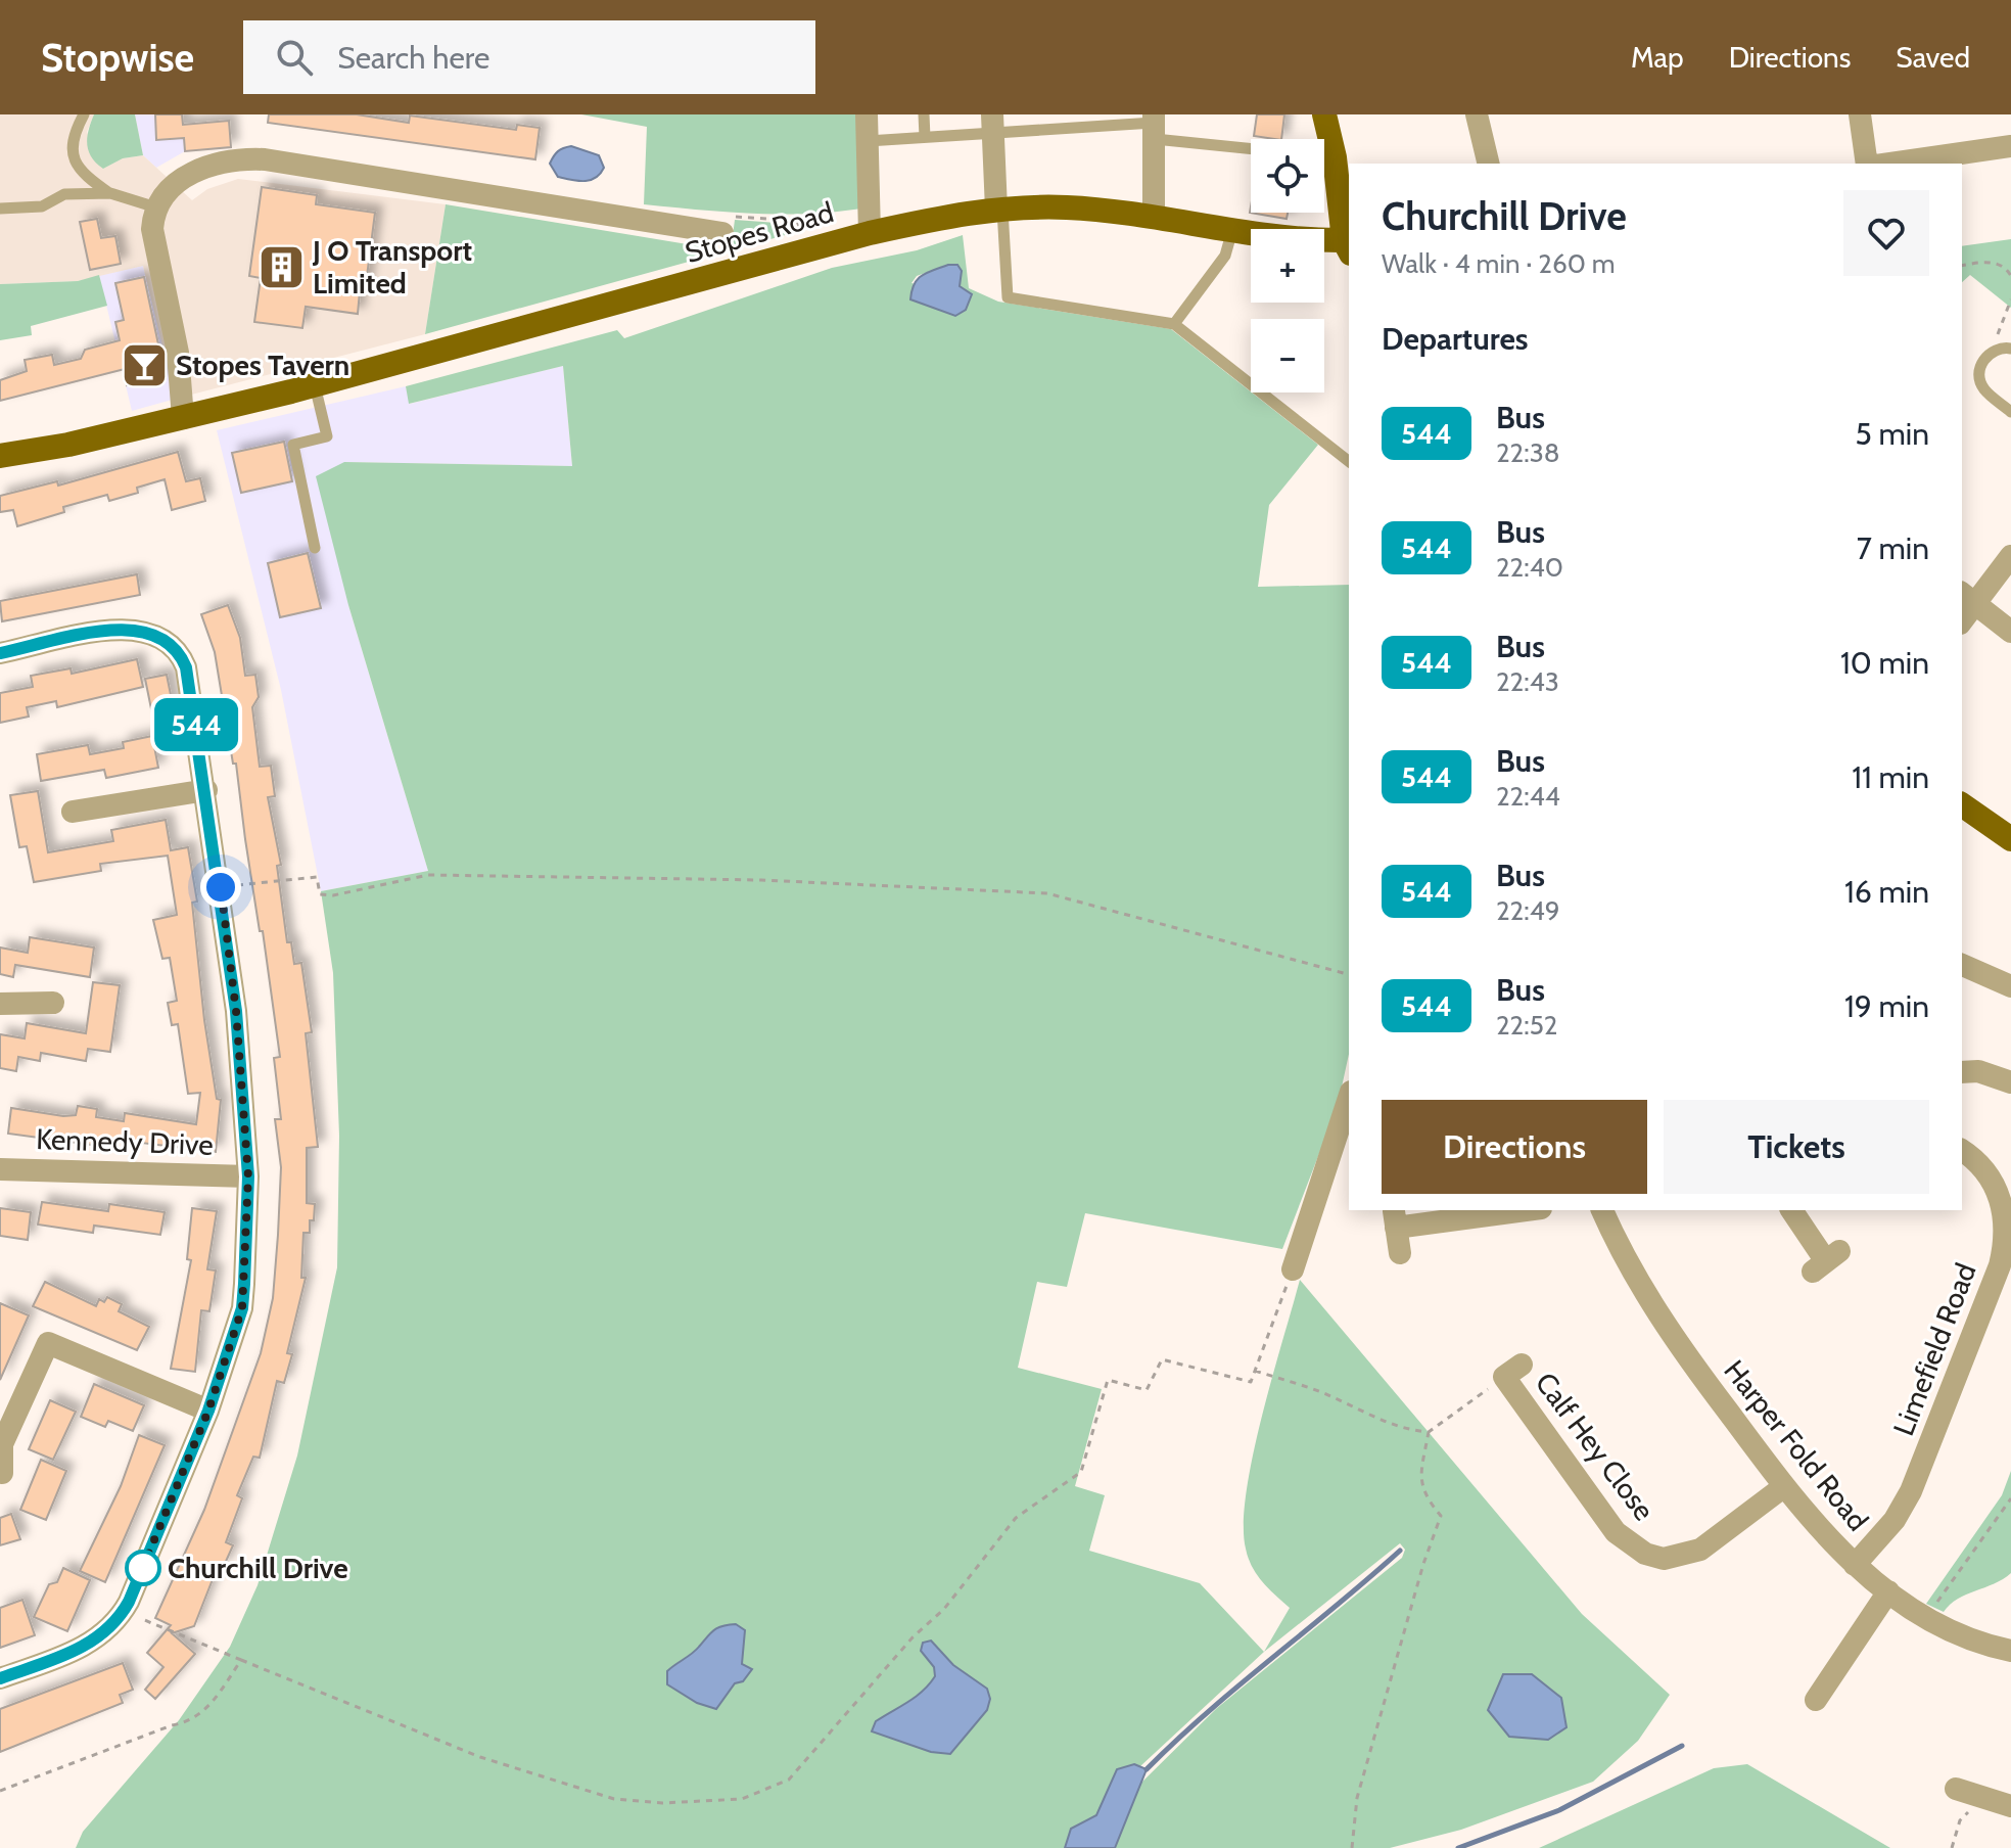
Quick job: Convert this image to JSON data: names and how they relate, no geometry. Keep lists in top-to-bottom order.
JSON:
{
  "streets": {
    "main road": ["Stopes Road"],
    "street": [
      "Kennedy Drive",
      "Limefield Road",
      "Harper Fold Road",
      "Calf Hey Close"
    ]
  },
  "crossings": [
    ["Limefield Road", "Harper Fold Road"],
    ["Harper Fold Road", "Calf Hey Close"]
  ],
  "places": {
    "building": ["J O Transport Limited"],
    "bar": ["Stopes Tavern"],
    "other": ["Churchill Drive"]
  },
  "lines": ["bus line 544"],
  "page": {
    "header": "Stopwise",
    "search": "Search here",
    "nav": ["Map", "Directions", "Saved"],
    "on_map": "544",
    "map_buttons": ["+", "−"],
    "heading": [
      ["Churchill Drive", "Walk · 4 min · 260 m"],
      "Departures"
    ],
    "list": [
      {
        "mark": "544",
        "name": "Bus",
        "note": "22:38",
        "value": "5 min"
      },
      {
        "mark": "544",
        "name": "Bus",
        "note": "22:40",
        "value": "7 min"
      },
      {
        "mark": "544",
        "name": "Bus",
        "note": "22:43",
        "value": "10 min"
      },
      {
        "mark": "544",
        "name": "Bus",
        "note": "22:44",
        "value": "11 min"
      },
      {
        "mark": "544",
        "name": "Bus",
        "note": "22:49",
        "value": "16 min"
      },
      {
        "mark": "544",
        "name": "Bus",
        "note": "22:52",
        "value": "19 min"
      }
    ],
    "buttons": ["Directions", "Tickets"]
  }
}
